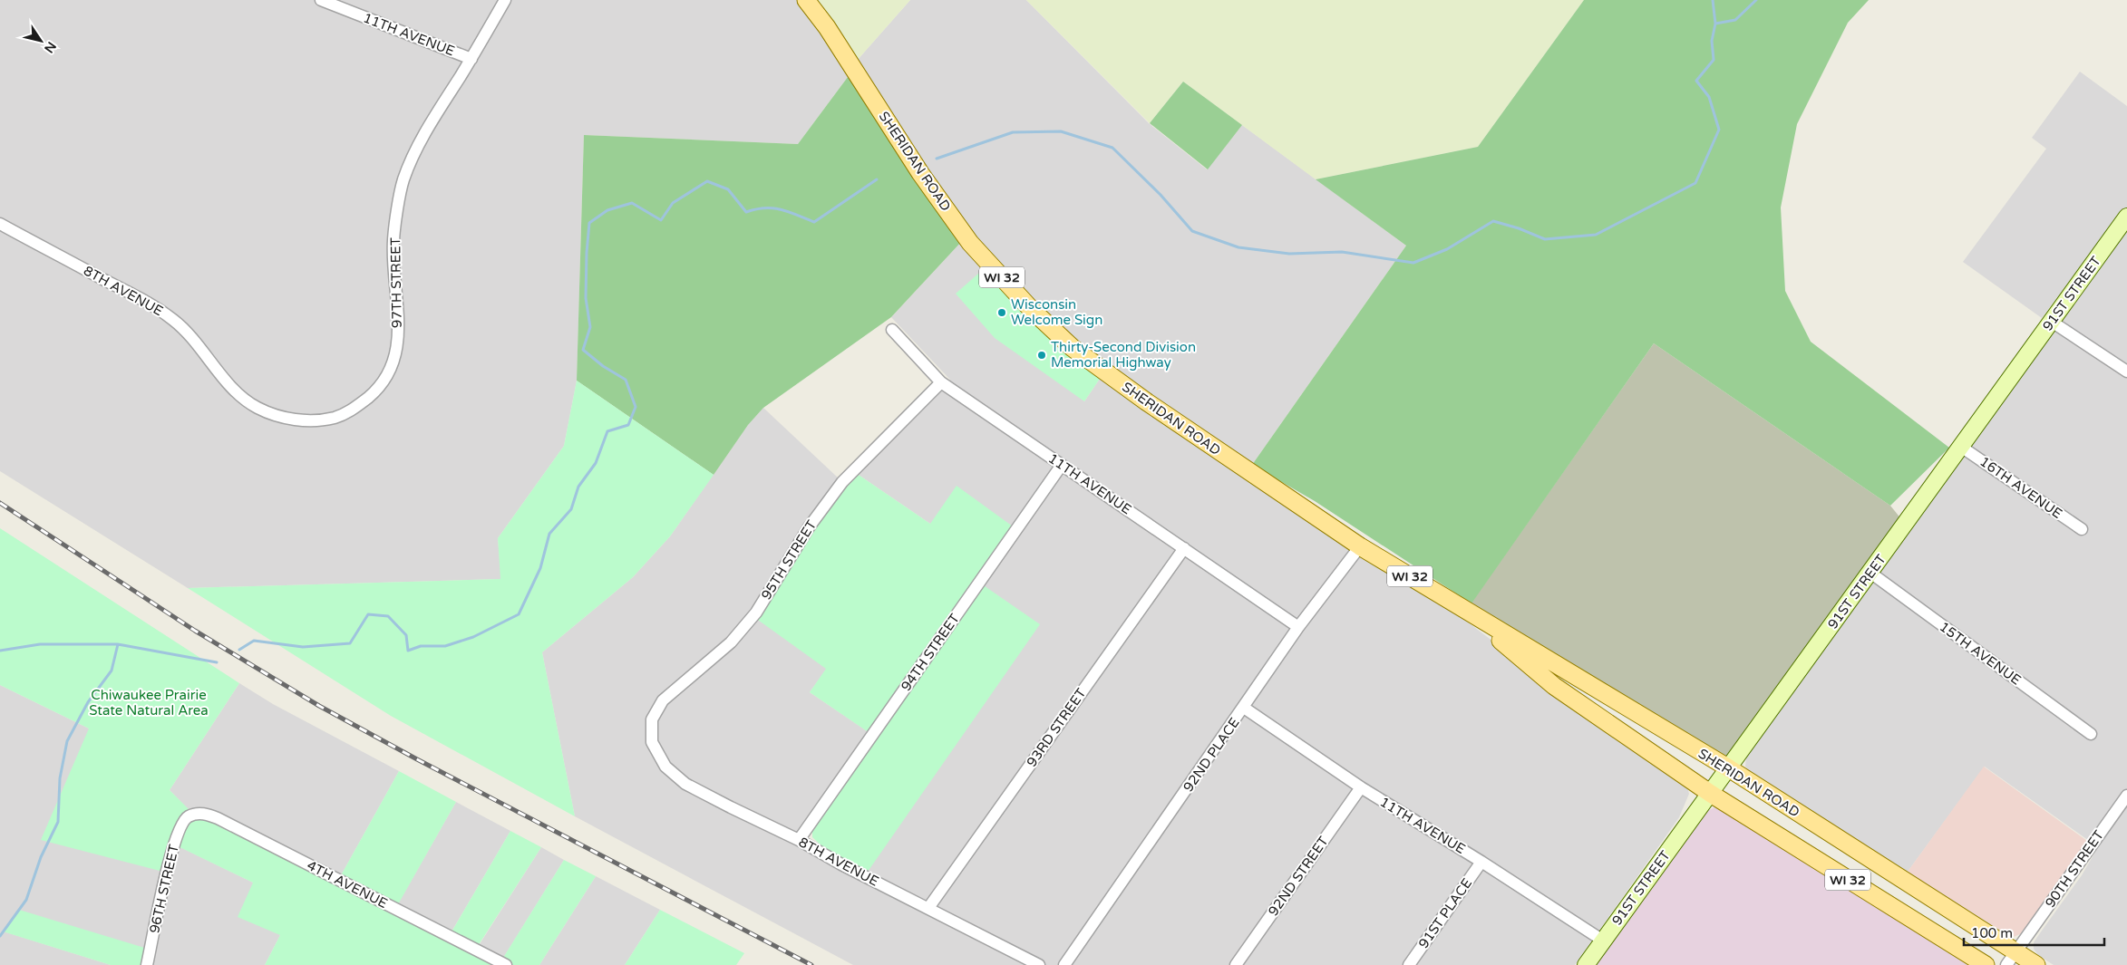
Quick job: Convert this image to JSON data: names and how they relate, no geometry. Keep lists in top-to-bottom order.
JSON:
{
  "streets": {
    "main road": ["SHERIDAN ROAD", "WI 32"],
    "street": [
      "11TH AVENUE",
      "97TH STREET",
      "8TH AVENUE",
      "91ST STREET",
      "16TH AVENUE",
      "95TH STREET",
      "94TH STREET",
      "15TH AVENUE",
      "93RD STREET",
      "92ND PLACE",
      "90TH STREET",
      "92ND STREET",
      "4TH AVENUE",
      "96TH STREET",
      "91ST PLACE"
    ]
  },
  "crossings": [
    ["11TH AVENUE", "97TH STREET"],
    ["11TH AVENUE", "91ST STREET"],
    ["11TH AVENUE", "95TH STREET"],
    ["11TH AVENUE", "94TH STREET"],
    ["11TH AVENUE", "93RD STREET"],
    ["11TH AVENUE", "92ND PLACE"],
    ["11TH AVENUE", "92ND STREET"],
    ["11TH AVENUE", "91ST PLACE"],
    ["SHERIDAN ROAD", "91ST STREET"],
    ["SHERIDAN ROAD", "92ND PLACE"],
    ["SHERIDAN ROAD", "90TH STREET"],
    ["97TH STREET", "8TH AVENUE"],
    ["8TH AVENUE", "95TH STREET"],
    ["8TH AVENUE", "94TH STREET"],
    ["8TH AVENUE", "93RD STREET"],
    ["91ST STREET", "16TH AVENUE"],
    ["91ST STREET", "15TH AVENUE"],
    ["4TH AVENUE", "96TH STREET"]
  ],
  "parks": ["Chiwaukee Prairie State Natural Area"],
  "places": ["Wisconsin Welcome Sign", "Thirty-Second Division Memorial Highway"],
  "scale_bar": "100 m",
  "north": "bottom right"
}
